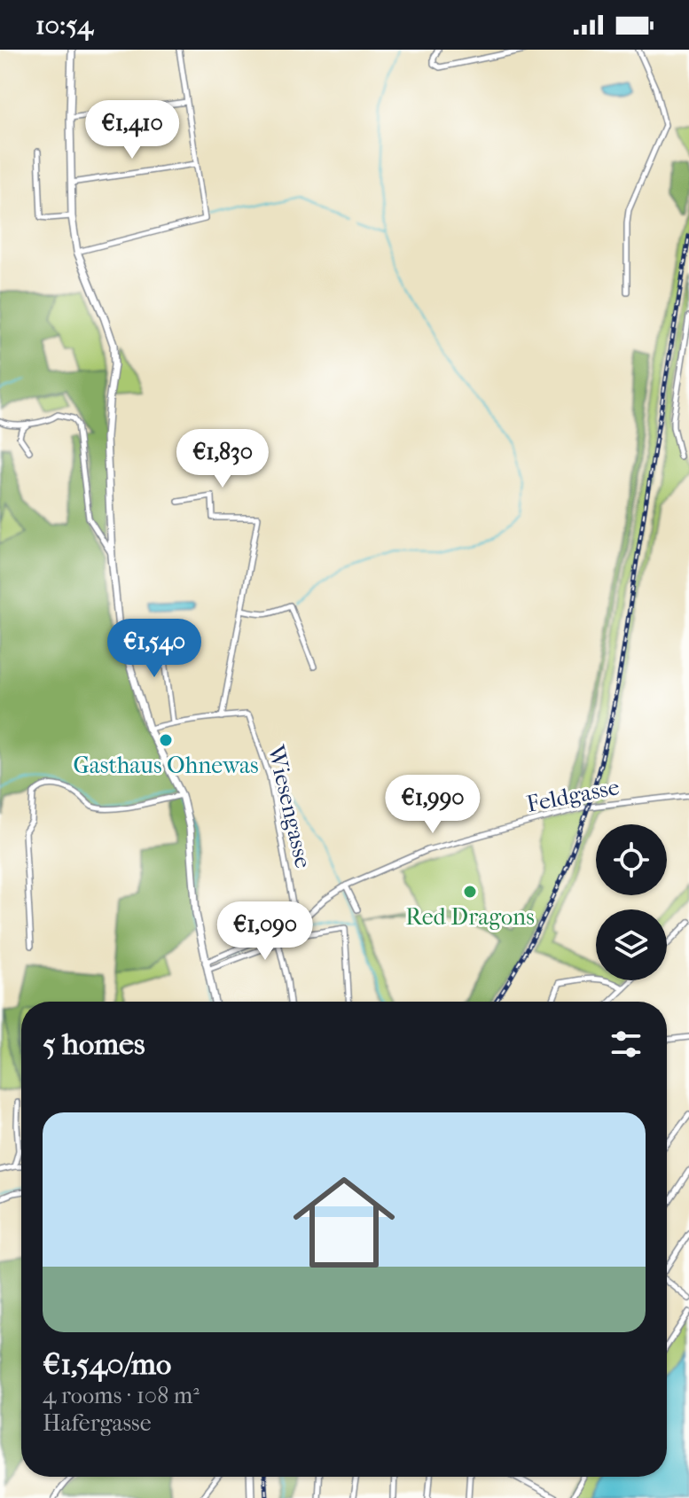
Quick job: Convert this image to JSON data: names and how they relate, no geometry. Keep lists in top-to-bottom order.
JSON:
{
  "streets": {
    "street": ["Feldgasse", "Wiesengasse"]
  },
  "crossings": [
    ["Feldgasse", "Wiesengasse"]
  ],
  "places": ["Gasthaus Ohnewas", "Red Dragons"],
  "page": {
    "status": "10:54",
    "price": [
      "€1,410",
      "€1,830",
      "€1,540",
      "€1,990",
      "€1,090"
    ],
    "heading": "5 homes",
    "list": [
      {
        "name": "€1,540/mo",
        "note": "4 rooms · 108 m² · Hafergasse"
      }
    ]
  }
}
